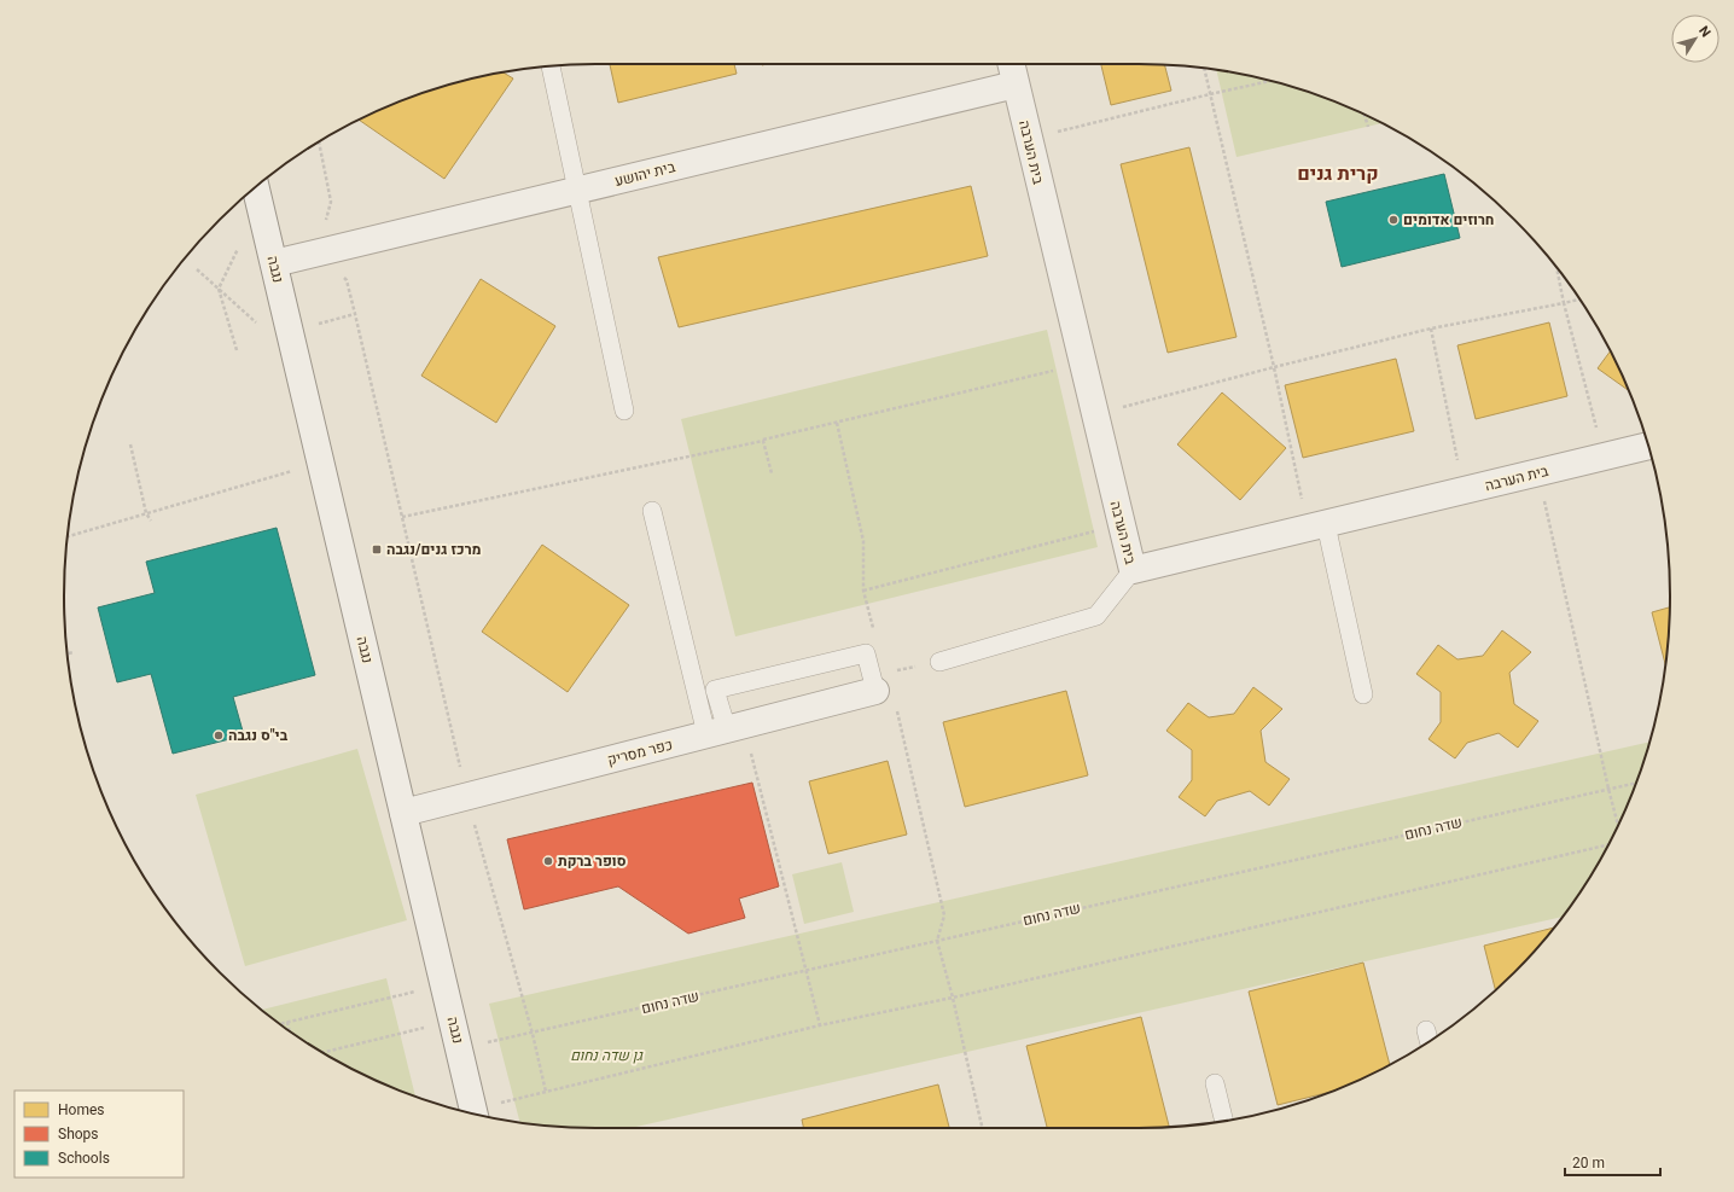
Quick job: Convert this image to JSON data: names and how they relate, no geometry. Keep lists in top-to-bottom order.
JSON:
{
  "streets": {
    "street": [
      "בית הערבה",
      "בית יהושע",
      "נגבה",
      "כפר מסריק"
    ],
    "path": ["שדה נחום"]
  },
  "crossings": [
    ["בית הערבה", "בית יהושע"],
    ["בית יהושע", "נגבה"],
    ["נגבה", "כפר מסריק"]
  ],
  "districts": ["קרית גנים"],
  "parks": ["גן שדה נחום"],
  "places": {
    "other": ["חרוזים אדומים", "בי\"ס נגבה", "סופר ברקת"],
    "transit": ["מרכז גנים/נגבה"]
  },
  "legend": ["Homes", "Shops", "Schools"],
  "scale_bar": "20 m",
  "north": "top right"
}
